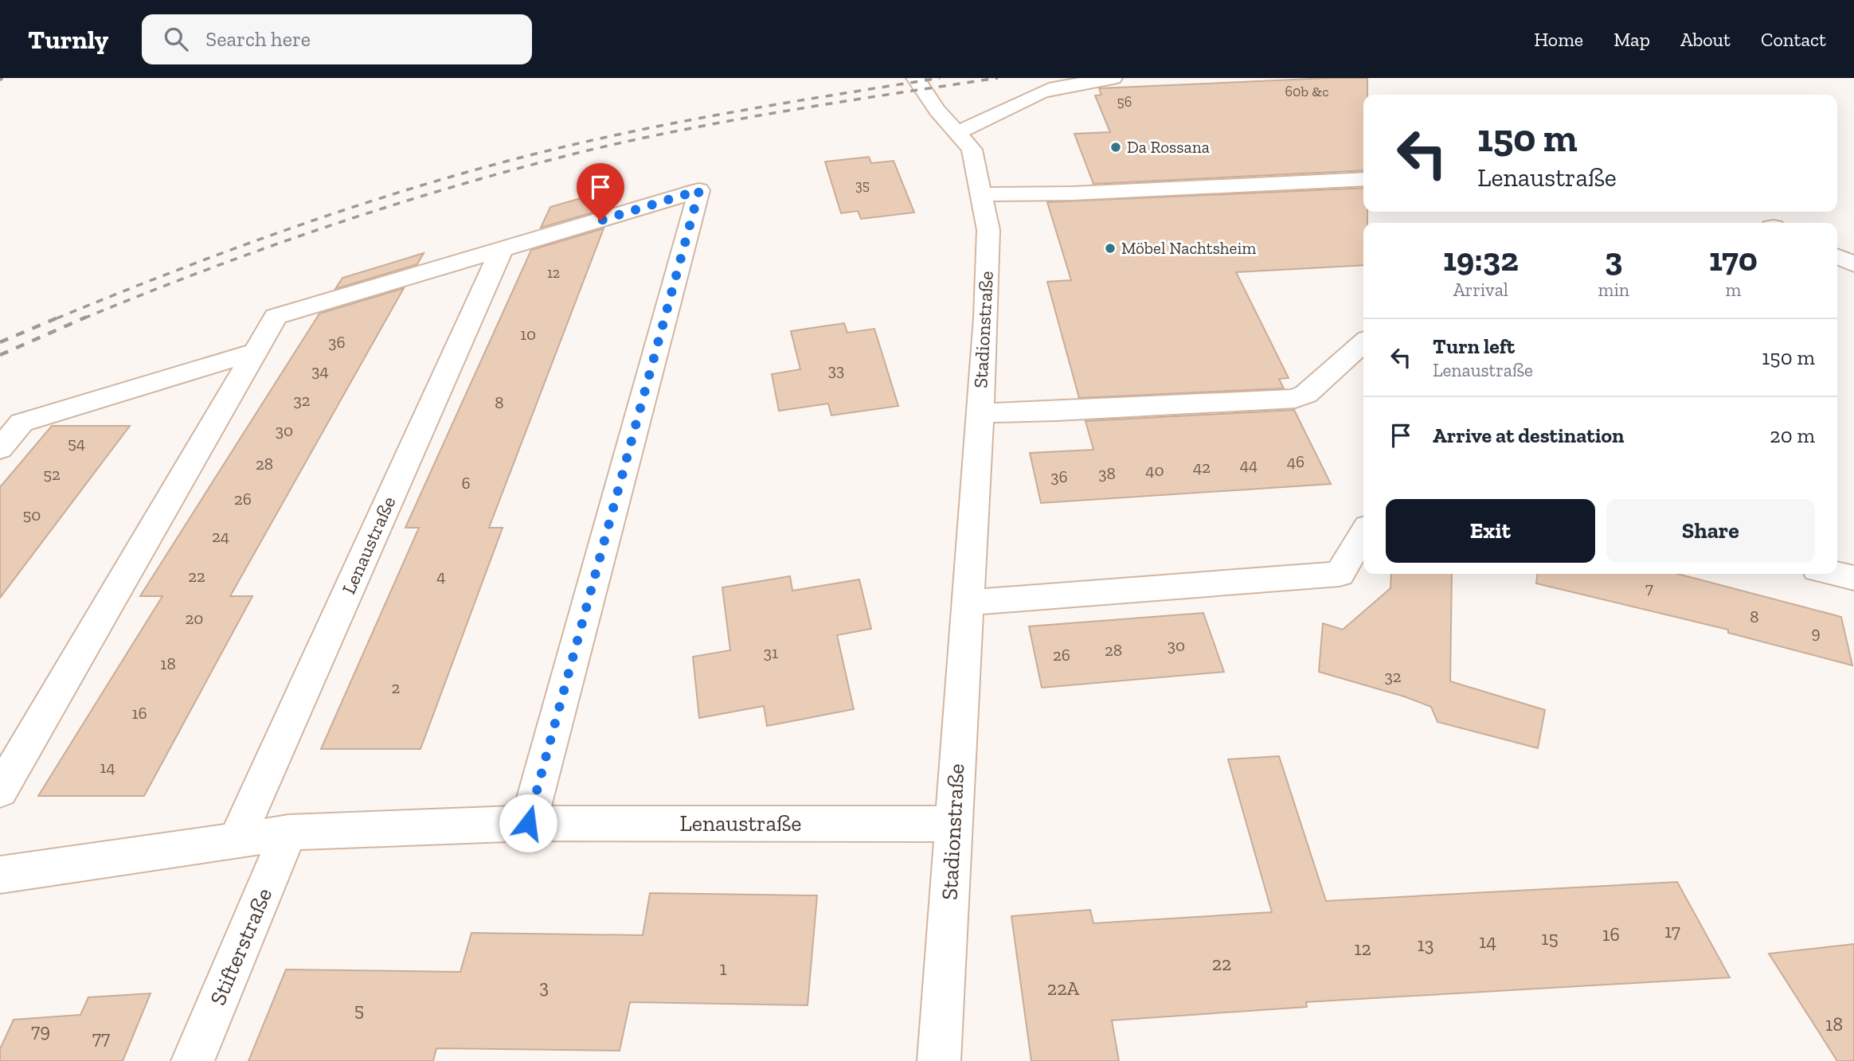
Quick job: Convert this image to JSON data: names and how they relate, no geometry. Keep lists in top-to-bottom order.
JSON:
{
  "streets": {
    "street": ["Stadionstraße", "Lenaustraße", "Stifterstraße"]
  },
  "crossings": [
    ["Stadionstraße", "Lenaustraße"],
    ["Lenaustraße", "Stifterstraße"]
  ],
  "places": ["Da Rossana", "Möbel Nachtsheim"],
  "house_numbers": [
    "60b &c",
    "56",
    "35",
    "12",
    "10",
    "36",
    "33",
    "34",
    "32",
    "8",
    "30",
    "54",
    "46",
    "28",
    "44",
    "42",
    "40",
    "38",
    "52",
    "36",
    "6",
    "26",
    "50",
    "24",
    "22",
    "4",
    "7",
    "8",
    "20",
    "9",
    "30",
    "28",
    "31",
    "26",
    "18",
    "32",
    "2",
    "16",
    "14",
    "17",
    "16",
    "15",
    "14",
    "13",
    "12",
    "22",
    "1",
    "3",
    "22A",
    "5",
    "18",
    "79",
    "77"
  ],
  "page": {
    "header": "Turnly",
    "search": "Search here",
    "nav": [
      "Home",
      "Map",
      "About",
      "Contact"
    ],
    "turn": ["150 m", "Lenaustraße"],
    "eta": [
      "19:32",
      "Arrival",
      "3",
      "min",
      "170",
      "m"
    ],
    "list": [
      {
        "name": "Turn left",
        "note": "Lenaustraße",
        "value": "150 m"
      },
      {
        "name": "Arrive at destination",
        "value": "20 m"
      }
    ],
    "buttons": ["Exit", "Share"]
  }
}
